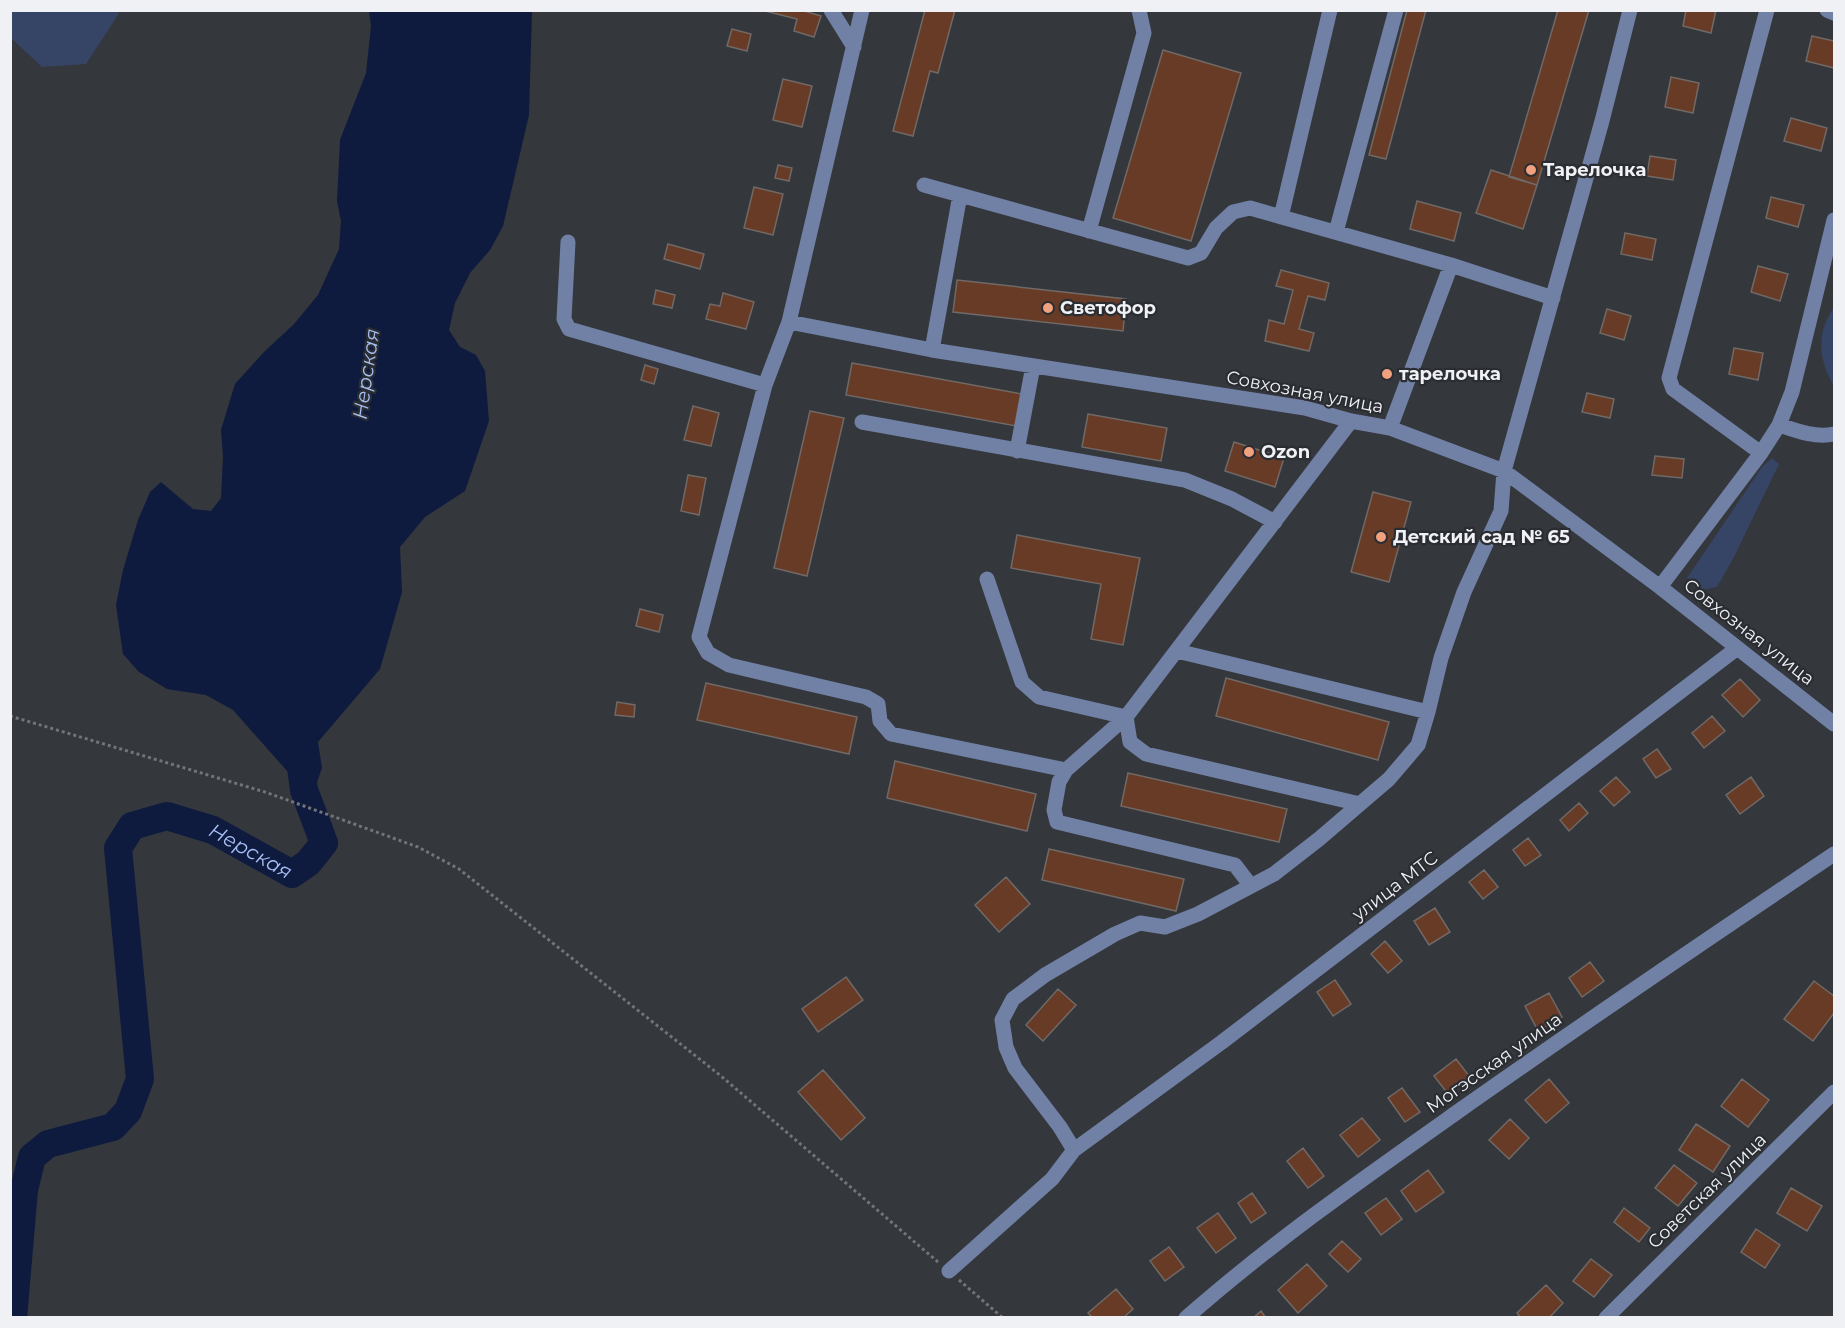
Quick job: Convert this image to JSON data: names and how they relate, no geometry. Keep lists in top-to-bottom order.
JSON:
{
  "streets": {
    "street": [
      "Совхозная улица",
      "улица МТС",
      "Могэсская улица",
      "Советская улица"
    ]
  },
  "crossings": [
    ["Совхозная улица", "улица МТС"]
  ],
  "water": ["Нерская"],
  "places": [
    "Тарелочка",
    "Светофор",
    "тарелочка",
    "Ozon",
    "Детский сад № 65"
  ]
}
